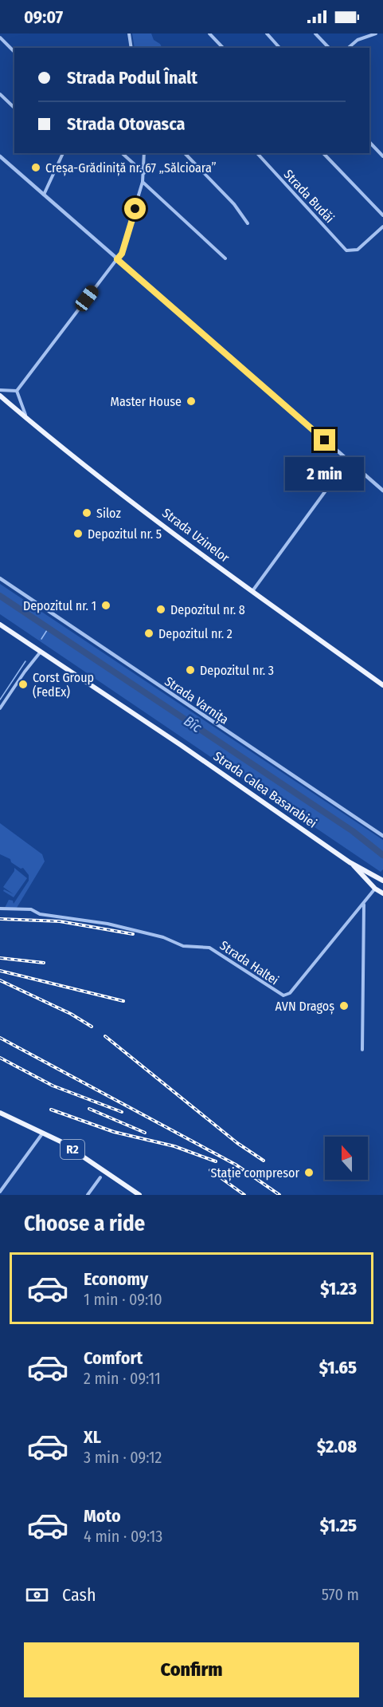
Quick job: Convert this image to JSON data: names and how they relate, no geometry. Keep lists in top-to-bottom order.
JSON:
{
  "streets": {
    "main road": ["Strada Uzinelor", "Strada Calea Basarabiei", "R2"],
    "street": ["Strada Budăi", "Strada Varnița", "Strada Haltei"]
  },
  "crossings": [
    ["Strada Calea Basarabiei", "Strada Haltei"]
  ],
  "water": ["Bîc"],
  "places": [
    "Creșa-Grădiniță nr. 67 „Sălcioara”",
    "Master House",
    "Siloz",
    "Depozitul nr. 5",
    "Depozitul nr. 1",
    "Depozitul nr. 8",
    "Depozitul nr. 2",
    "Depozitul nr. 3",
    "Corst Group (FedEx)",
    "AVN Dragoș",
    "Stație compresor"
  ],
  "north": "top",
  "page": {
    "status": "09:07",
    "banner": ["Strada Podul Înalt", "Strada Otovasca"],
    "bubble": "2 min",
    "heading": "Choose a ride",
    "list": [
      {
        "name": "Economy",
        "note": "1 min · 09:10",
        "value": "$1.23"
      },
      {
        "name": "Comfort",
        "note": "2 min · 09:11",
        "value": "$1.65"
      },
      {
        "name": "XL",
        "note": "3 min · 09:12",
        "value": "$2.08"
      },
      {
        "name": "Moto",
        "note": "4 min · 09:13",
        "value": "$1.25"
      }
    ],
    "pay": ["Cash", "570 m"],
    "buttons": "Confirm"
  }
}
